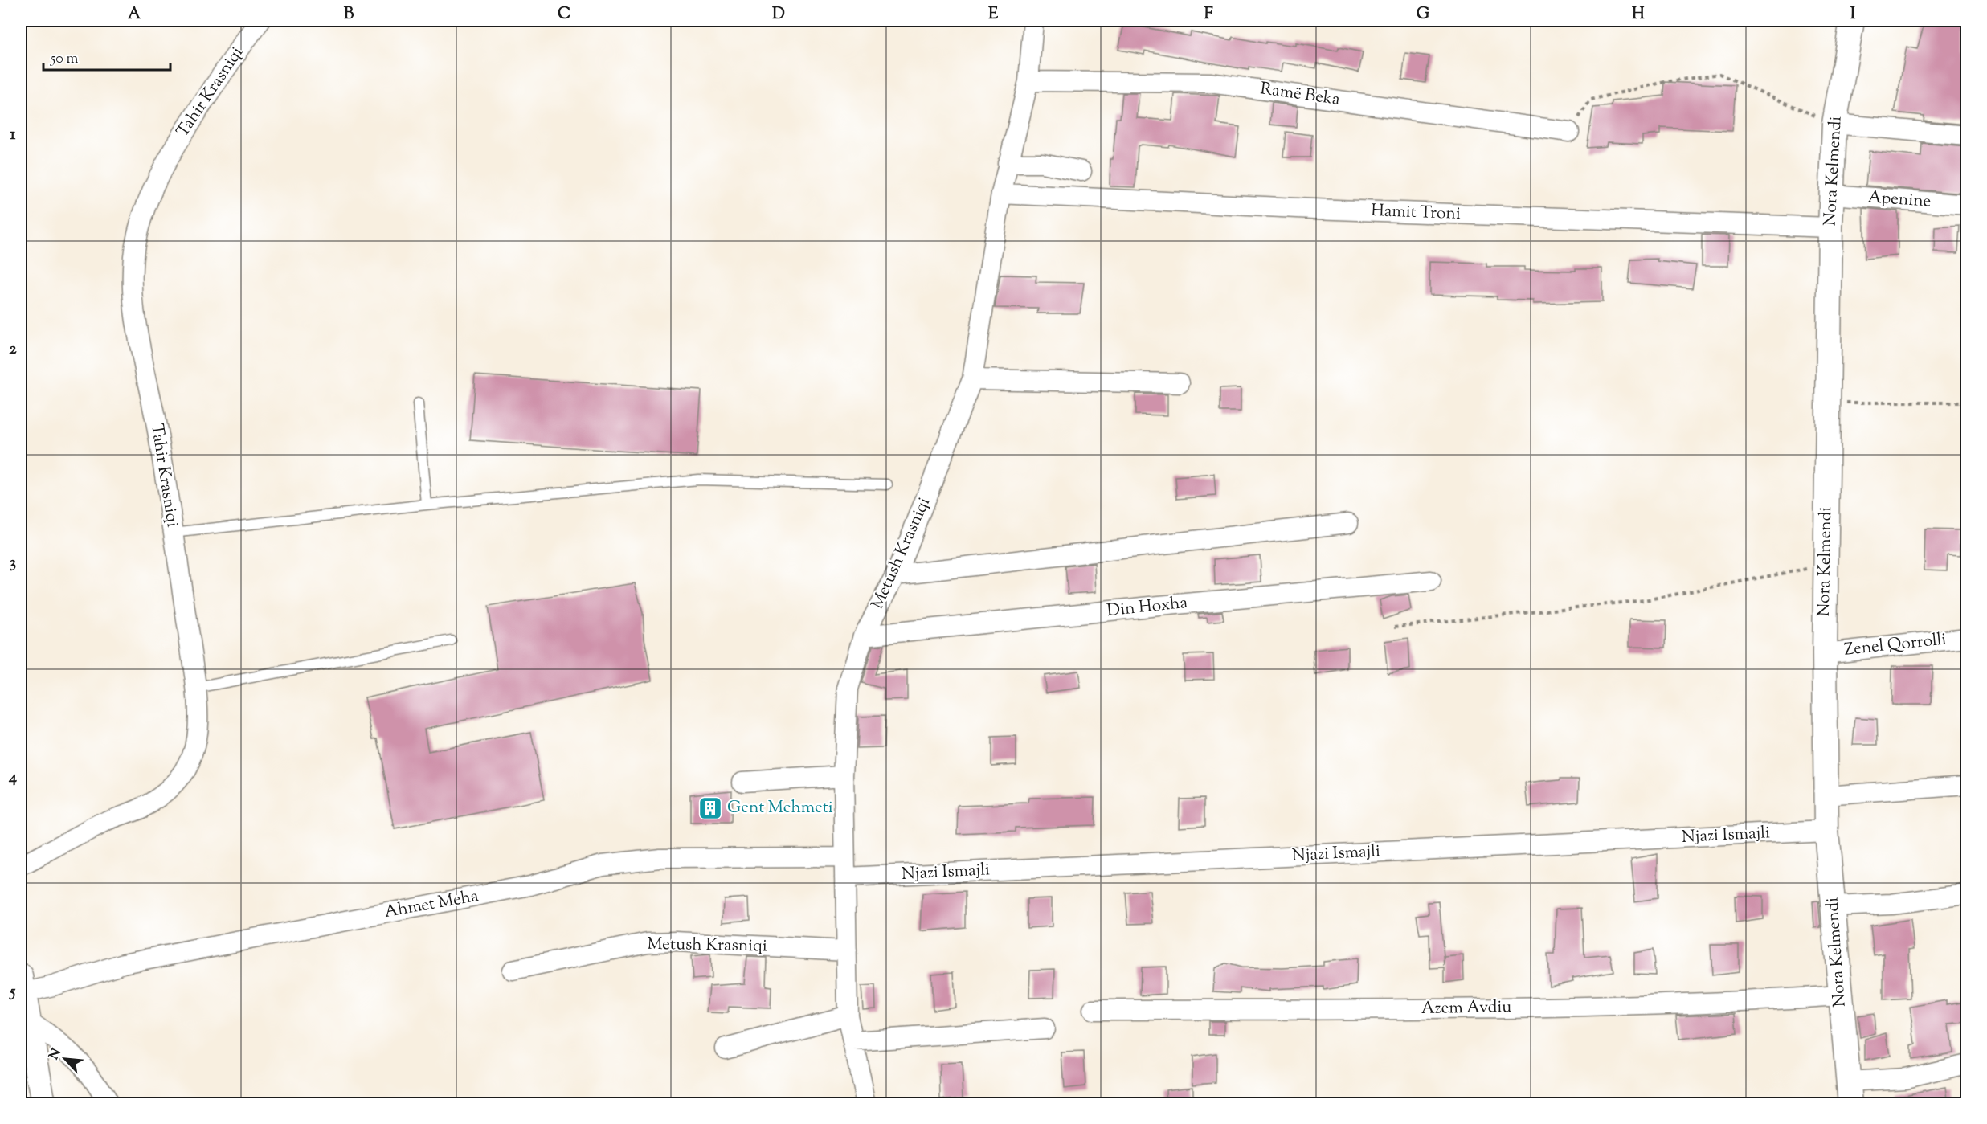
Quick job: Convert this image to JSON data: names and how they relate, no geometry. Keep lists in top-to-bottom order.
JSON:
{
  "streets": {
    "street": [
      "Tahir Krasniqi",
      "Ramë Beka",
      "Nora Kelmendi",
      "Apenine",
      "Hamit Troni",
      "Metush Krasniqi",
      "Din Hoxha",
      "Zenel Qorrolli",
      "Njazi Ismajli",
      "Ahmet Meha",
      "Azem Avdiu"
    ]
  },
  "crossings": [
    ["Ramë Beka", "Metush Krasniqi"],
    ["Nora Kelmendi", "Apenine"],
    ["Nora Kelmendi", "Hamit Troni"],
    ["Nora Kelmendi", "Zenel Qorrolli"],
    ["Nora Kelmendi", "Njazi Ismajli"],
    ["Nora Kelmendi", "Azem Avdiu"],
    ["Hamit Troni", "Metush Krasniqi"],
    ["Metush Krasniqi", "Din Hoxha"],
    ["Metush Krasniqi", "Njazi Ismajli"],
    ["Metush Krasniqi", "Ahmet Meha"]
  ],
  "places": {
    "building": ["Gent Mehmeti"]
  },
  "scale_bar": "50 m",
  "north": "top left",
  "grid": {
    "columns": [
      "A",
      "B",
      "C",
      "D",
      "E",
      "F",
      "G",
      "H",
      "I"
    ],
    "rows": [
      "1",
      "2",
      "3",
      "4",
      "5"
    ]
  }
}
